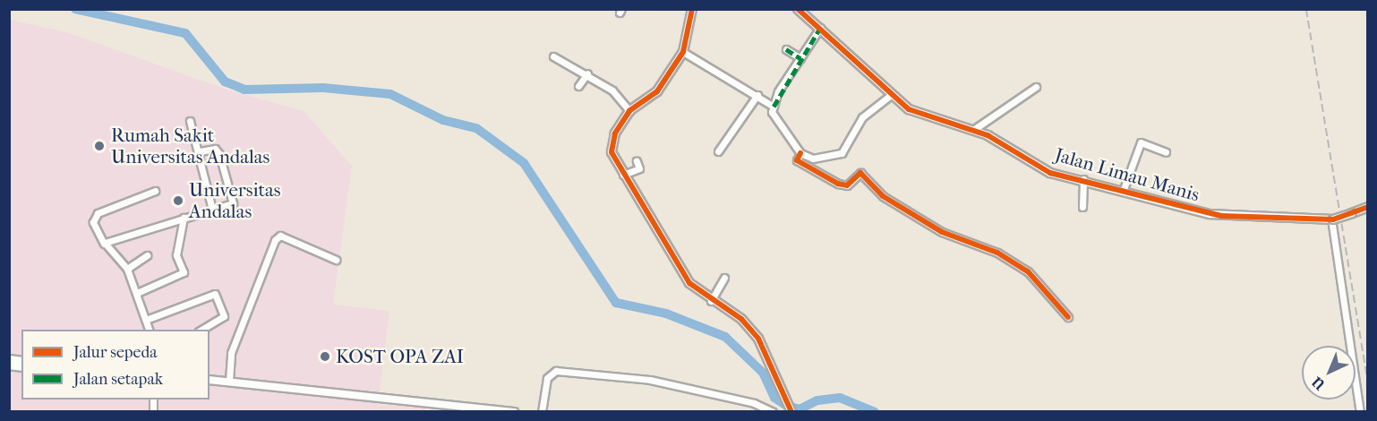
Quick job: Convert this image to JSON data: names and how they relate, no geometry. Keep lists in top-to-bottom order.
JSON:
{
  "streets": {
    "street": ["Jalan Limau Manis"]
  },
  "places": ["Rumah Sakit Universitas Andalas", "Universitas Andalas", "KOST OPA ZAI"],
  "legend": ["Jalur sepeda", "Jalan setapak"],
  "north": "bottom left"
}
